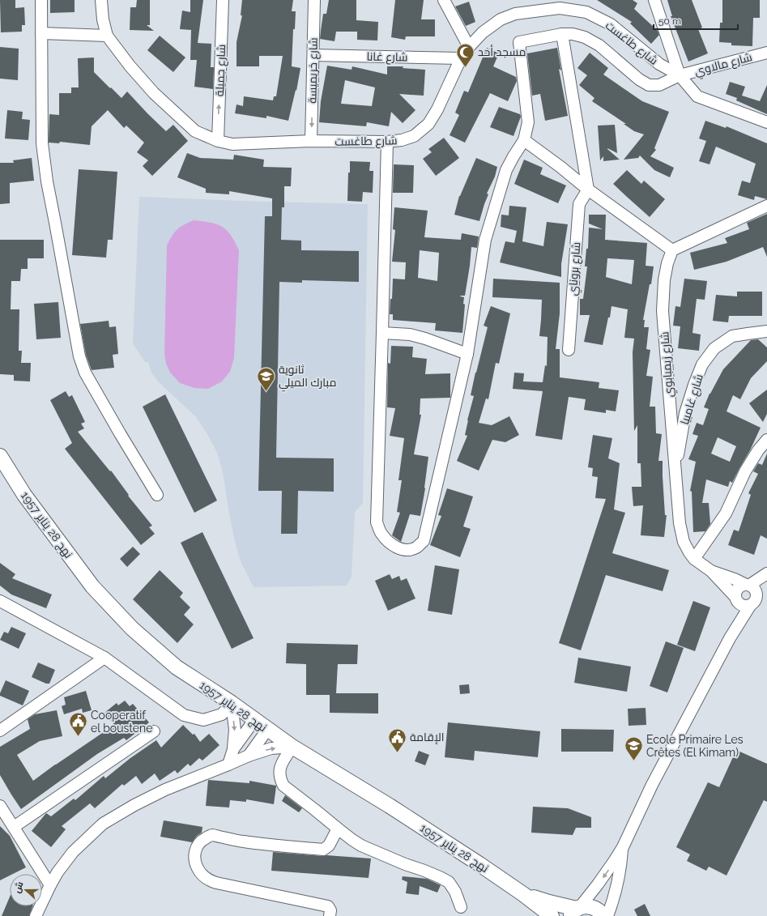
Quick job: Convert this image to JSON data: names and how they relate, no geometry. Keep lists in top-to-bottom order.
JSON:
{
  "streets": {
    "street": [
      "شارع طاغست",
      "شارع غانا",
      "شارع مالاوي",
      "شارع جميلة",
      "شارع خريميسة",
      "شارع بروناي",
      "شارع زيمبابوي",
      "شارع غامبيا",
      "نهج 28 يناير 1957"
    ]
  },
  "crossings": [
    ["شارع طاغست", "شارع غانا"],
    ["شارع طاغست", "شارع مالاوي"],
    ["شارع طاغست", "شارع جميلة"],
    ["شارع طاغست", "شارع خريميسة"],
    ["شارع غانا", "شارع خريميسة"],
    ["شارع زيمبابوي", "شارع غامبيا"]
  ],
  "one_way": ["شارع جميلة", "شارع خريميسة"],
  "places": {
    "mosque": ["مسجد أحد"],
    "school or university": ["ثانوية مبارك الميلي", "Ecole Primaire Les Crêtes (El Kimam)"],
    "public building": ["Cooperatif el boustene", "الإقامة"]
  },
  "scale_bar": "50 m",
  "north": "left"
}
